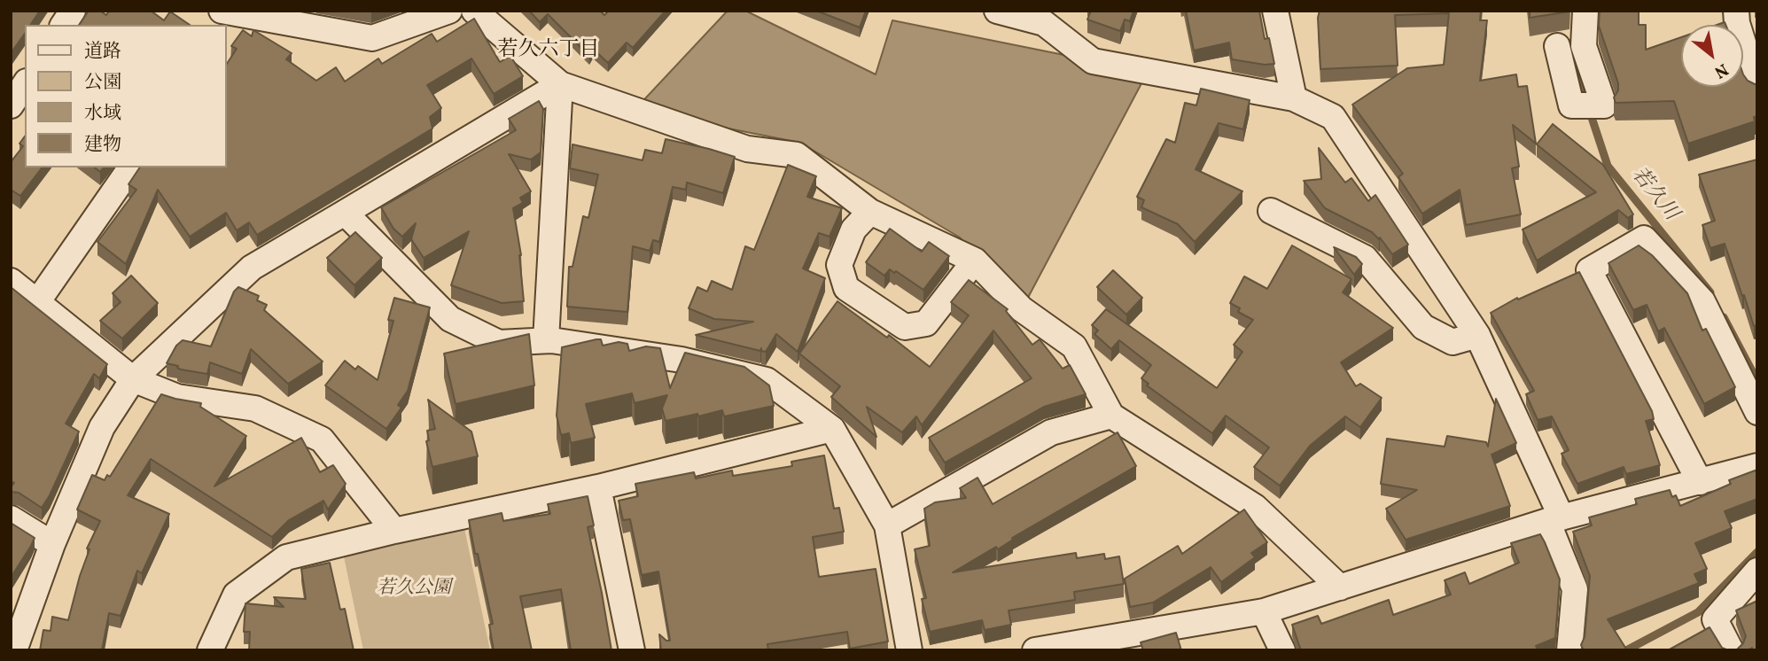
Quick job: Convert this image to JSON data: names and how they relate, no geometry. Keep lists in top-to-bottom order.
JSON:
{
  "districts": ["若久六丁目"],
  "water": ["若久川"],
  "parks": ["若久公園"],
  "legend": [
    "道路",
    "公園",
    "水域",
    "建物"
  ],
  "north": "bottom right"
}
